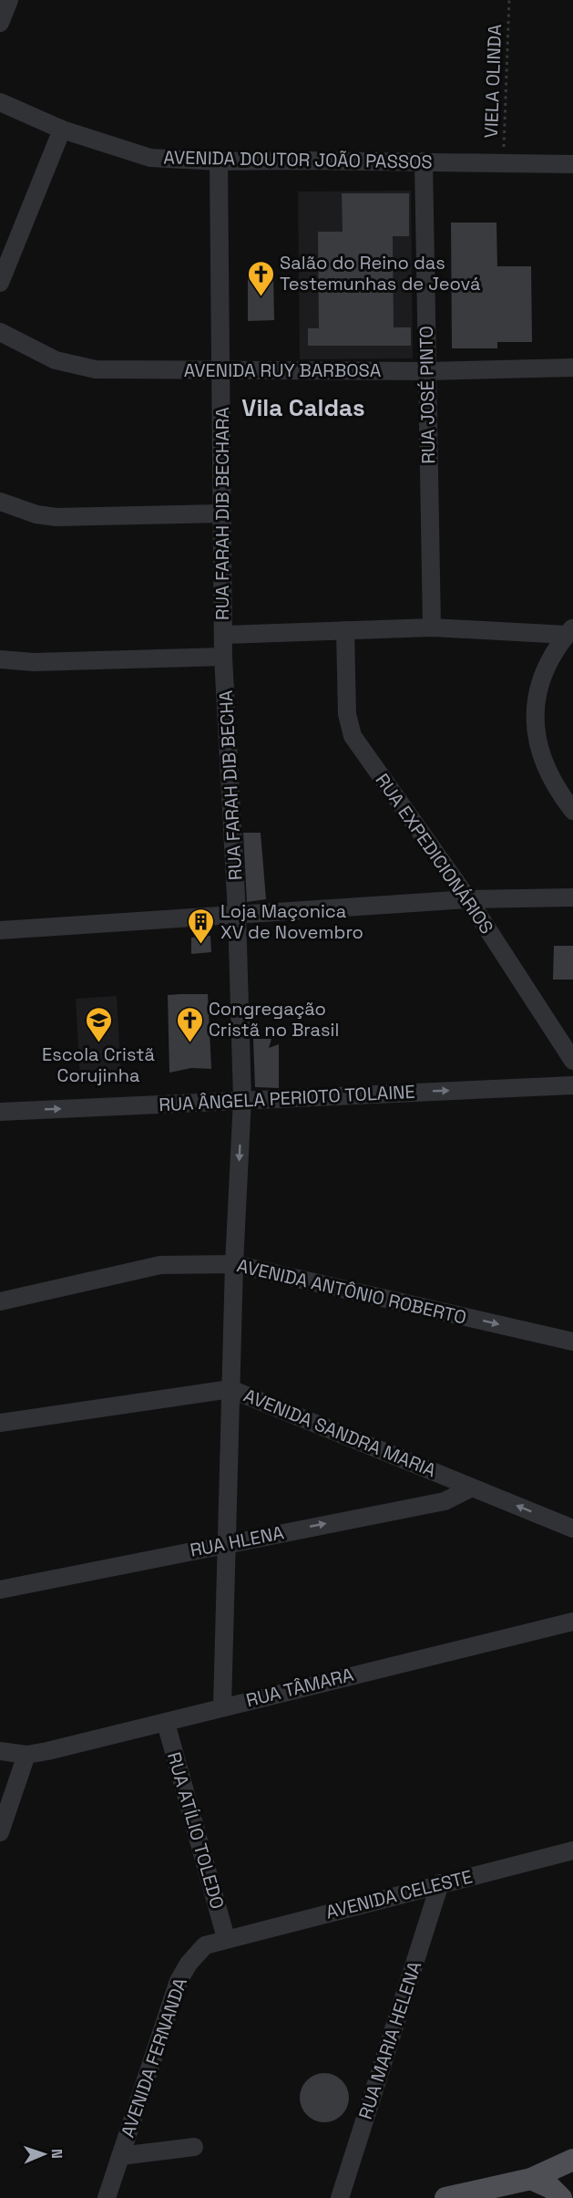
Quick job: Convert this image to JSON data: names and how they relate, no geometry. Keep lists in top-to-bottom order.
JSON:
{
  "streets": {
    "street": [
      "AVENIDA DOUTOR JOÃO PASSOS",
      "AVENIDA RUY BARBOSA",
      "RUA JOSÉ PINTO",
      "RUA FARAH DIB BECHARA",
      "RUA FARAH DIB BECHA",
      "RUA EXPEDICIONÁRIOS",
      "RUA ÂNGELA PERIOTO TOLAINE",
      "AVENIDA ANTÔNIO ROBERTO",
      "AVENIDA SANDRA MARIA",
      "RUA HLENA",
      "RUA TÂMARA",
      "RUA ATÍLIO TOLEDO",
      "AVENIDA CELESTE",
      "RUA MARIA HELENA",
      "AVENIDA FERNANDA"
    ],
    "path": ["VIELA OLINDA"]
  },
  "crossings": [
    ["VIELA OLINDA", "AVENIDA DOUTOR JOÃO PASSOS"],
    ["AVENIDA DOUTOR JOÃO PASSOS", "RUA JOSÉ PINTO"],
    ["AVENIDA DOUTOR JOÃO PASSOS", "RUA FARAH DIB BECHARA"],
    ["AVENIDA RUY BARBOSA", "RUA JOSÉ PINTO"],
    ["AVENIDA RUY BARBOSA", "RUA FARAH DIB BECHARA"],
    ["RUA FARAH DIB BECHARA", "RUA FARAH DIB BECHA"],
    ["RUA FARAH DIB BECHA", "RUA ÂNGELA PERIOTO TOLAINE"],
    ["RUA FARAH DIB BECHA", "AVENIDA ANTÔNIO ROBERTO"],
    ["RUA FARAH DIB BECHA", "AVENIDA SANDRA MARIA"],
    ["RUA FARAH DIB BECHA", "RUA HLENA"],
    ["RUA FARAH DIB BECHA", "RUA TÂMARA"],
    ["AVENIDA SANDRA MARIA", "RUA HLENA"],
    ["RUA TÂMARA", "RUA ATÍLIO TOLEDO"],
    ["RUA ATÍLIO TOLEDO", "AVENIDA CELESTE"],
    ["RUA ATÍLIO TOLEDO", "AVENIDA FERNANDA"],
    ["AVENIDA CELESTE", "RUA MARIA HELENA"],
    ["AVENIDA CELESTE", "AVENIDA FERNANDA"]
  ],
  "one_way": ["RUA ÂNGELA PERIOTO TOLAINE", "AVENIDA ANTÔNIO ROBERTO", "RUA HLENA"],
  "districts": ["Vila Caldas"],
  "places": {
    "church": ["Salão do Reino das Testemunhas de Jeová", "Congregação Cristã no Brasil"],
    "building": ["Loja Maçonica XV de Novembro"],
    "school or university": ["Escola Cristã Corujinha"]
  },
  "north": "right"
}
